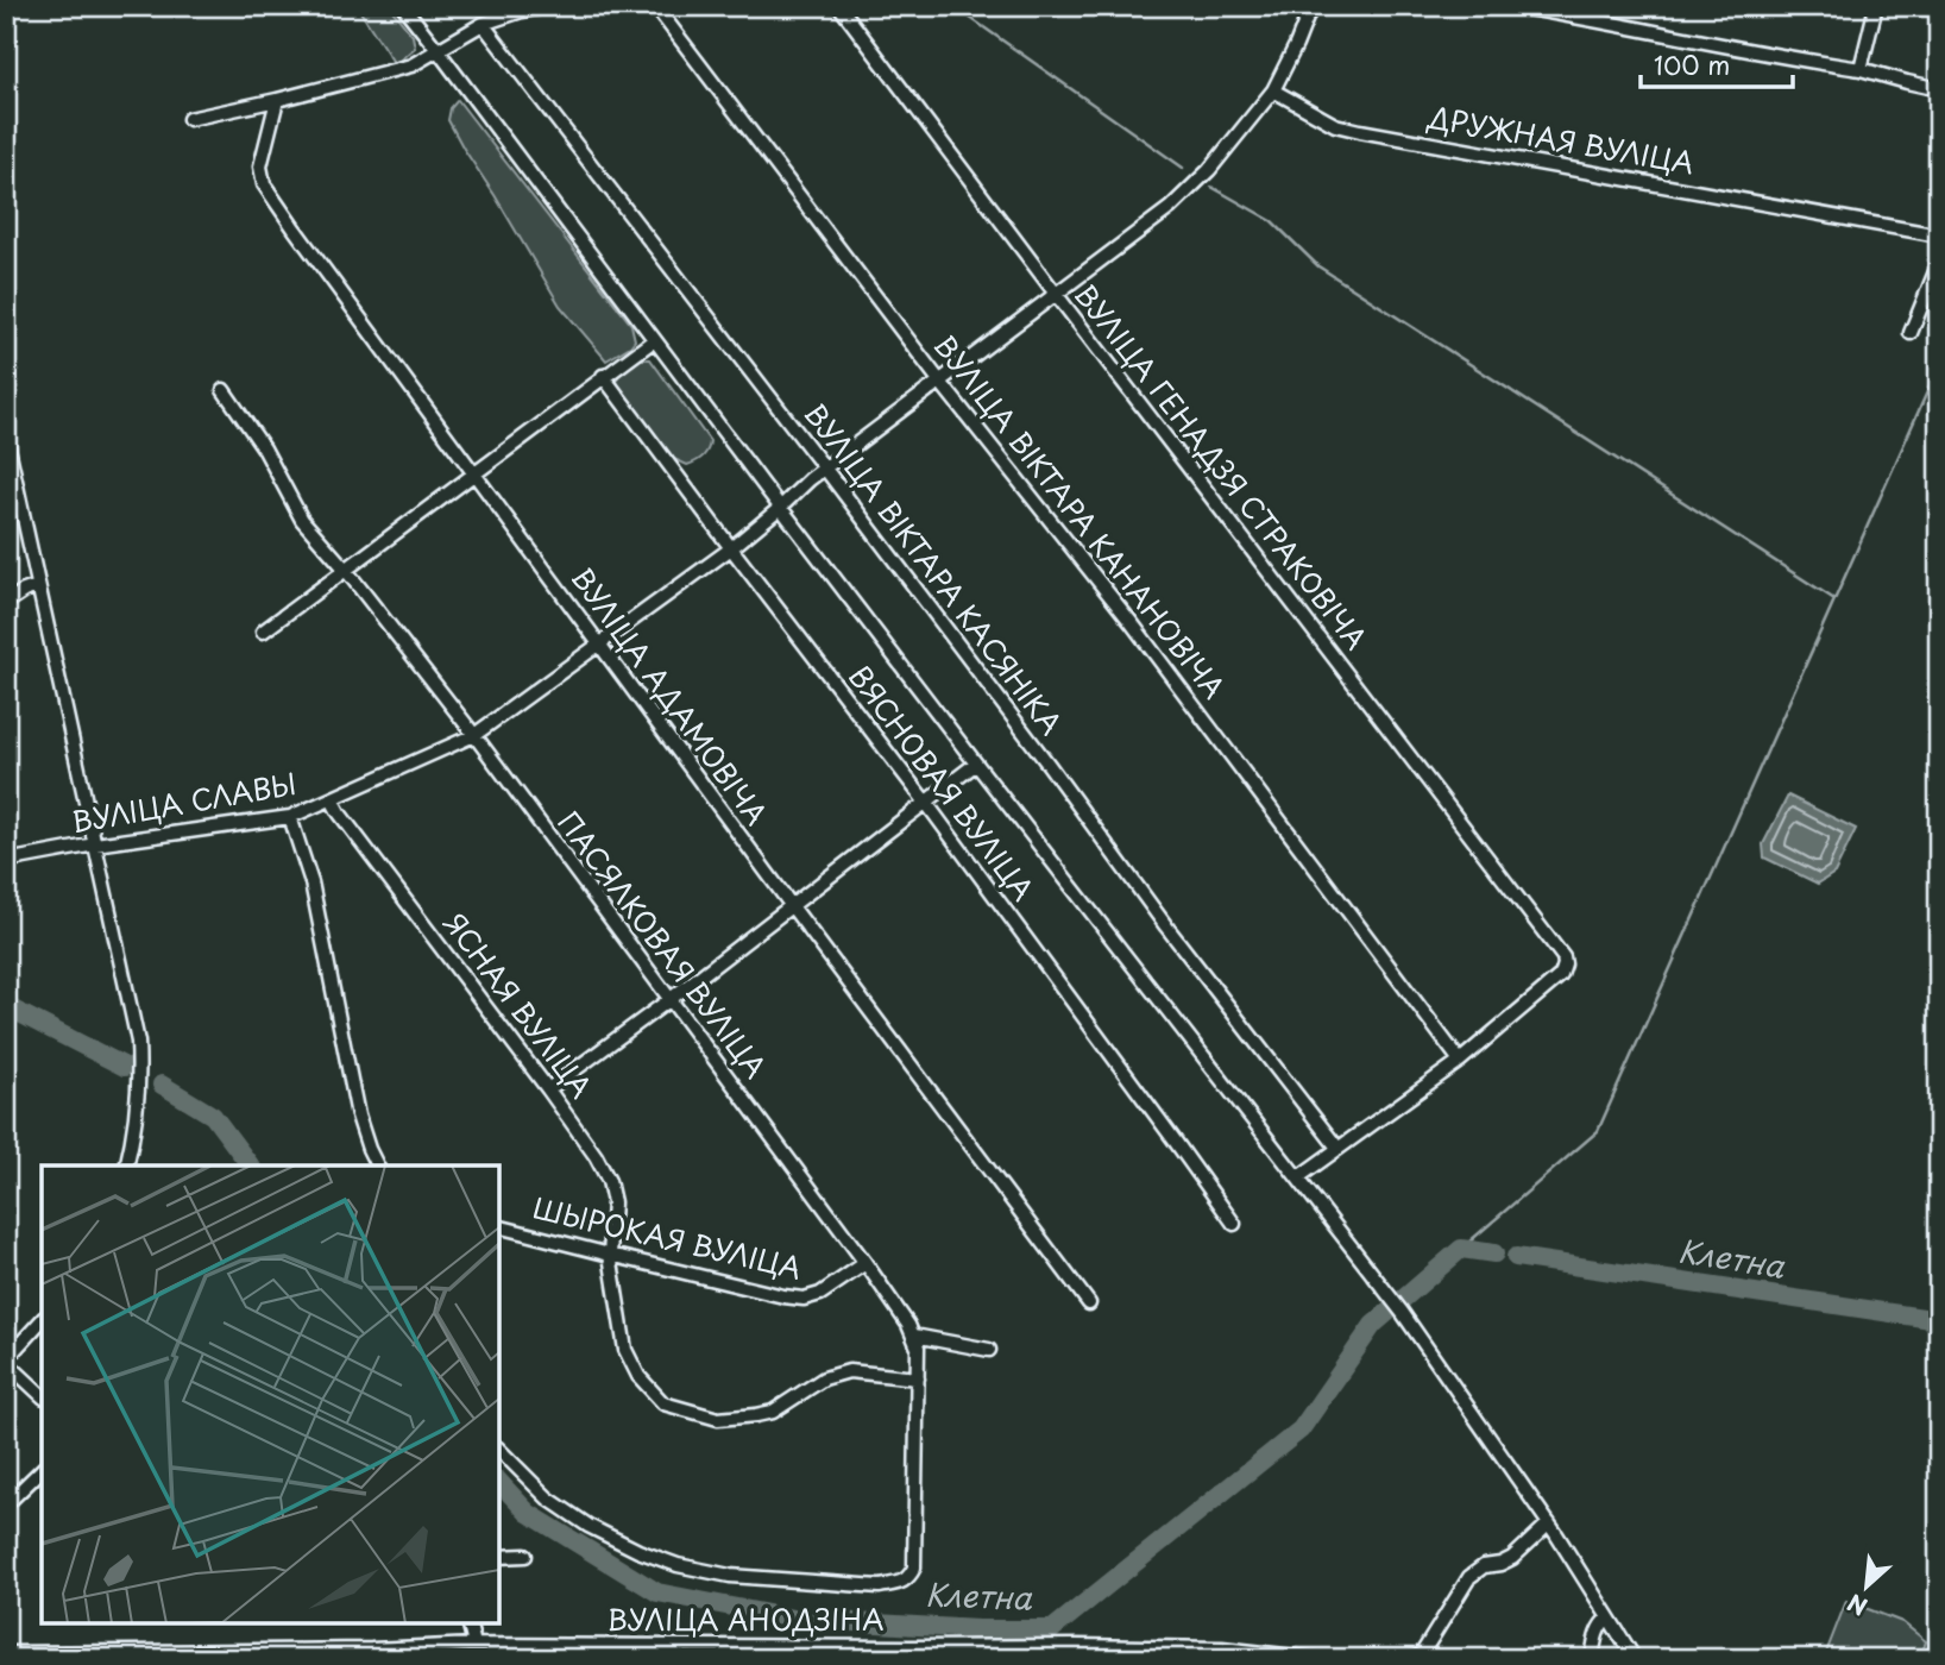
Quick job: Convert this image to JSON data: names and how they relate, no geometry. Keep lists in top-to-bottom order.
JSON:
{
  "streets": {
    "street": [
      "ДРУЖНАЯ ВУЛІЦА",
      "ВУЛІЦА ГЕНАДЗЯ СТРАКОВІЧА",
      "ВУЛІЦА ВІКТАРА КАНАНОВІЧА",
      "ВУЛІЦА ВІКТАРА КАСЯНІКА",
      "ВУЛІЦА АДАМОВІЧА",
      "ВЯСНОВАЯ ВУЛІЦА",
      "ВУЛІЦА СЛАВЫ",
      "ПАСЯЛКОВАЯ ВУЛІЦА",
      "ЯСНАЯ ВУЛІЦА",
      "ШЫРОКАЯ ВУЛІЦА",
      "ВУЛІЦА АНОДЗІНА"
    ]
  },
  "crossings": [
    ["ДРУЖНАЯ ВУЛІЦА", "ВУЛІЦА СЛАВЫ"],
    ["ВУЛІЦА ГЕНАДЗЯ СТРАКОВІЧА", "ВУЛІЦА ВІКТАРА КАНАНОВІЧА"],
    ["ВУЛІЦА ГЕНАДЗЯ СТРАКОВІЧА", "ВУЛІЦА СЛАВЫ"],
    ["ВУЛІЦА ВІКТАРА КАНАНОВІЧА", "ВУЛІЦА СЛАВЫ"],
    ["ВУЛІЦА ВІКТАРА КАСЯНІКА", "ВУЛІЦА СЛАВЫ"],
    ["ВУЛІЦА АДАМОВІЧА", "ВУЛІЦА СЛАВЫ"],
    ["ВЯСНОВАЯ ВУЛІЦА", "ВУЛІЦА СЛАВЫ"],
    ["ВУЛІЦА СЛАВЫ", "ПАСЯЛКОВАЯ ВУЛІЦА"],
    ["ВУЛІЦА СЛАВЫ", "ЯСНАЯ ВУЛІЦА"],
    ["ПАСЯЛКОВАЯ ВУЛІЦА", "ШЫРОКАЯ ВУЛІЦА"],
    ["ЯСНАЯ ВУЛІЦА", "ШЫРОКАЯ ВУЛІЦА"]
  ],
  "water": ["Клетна"],
  "scale_bar": "100 m",
  "north": "bottom left"
}
